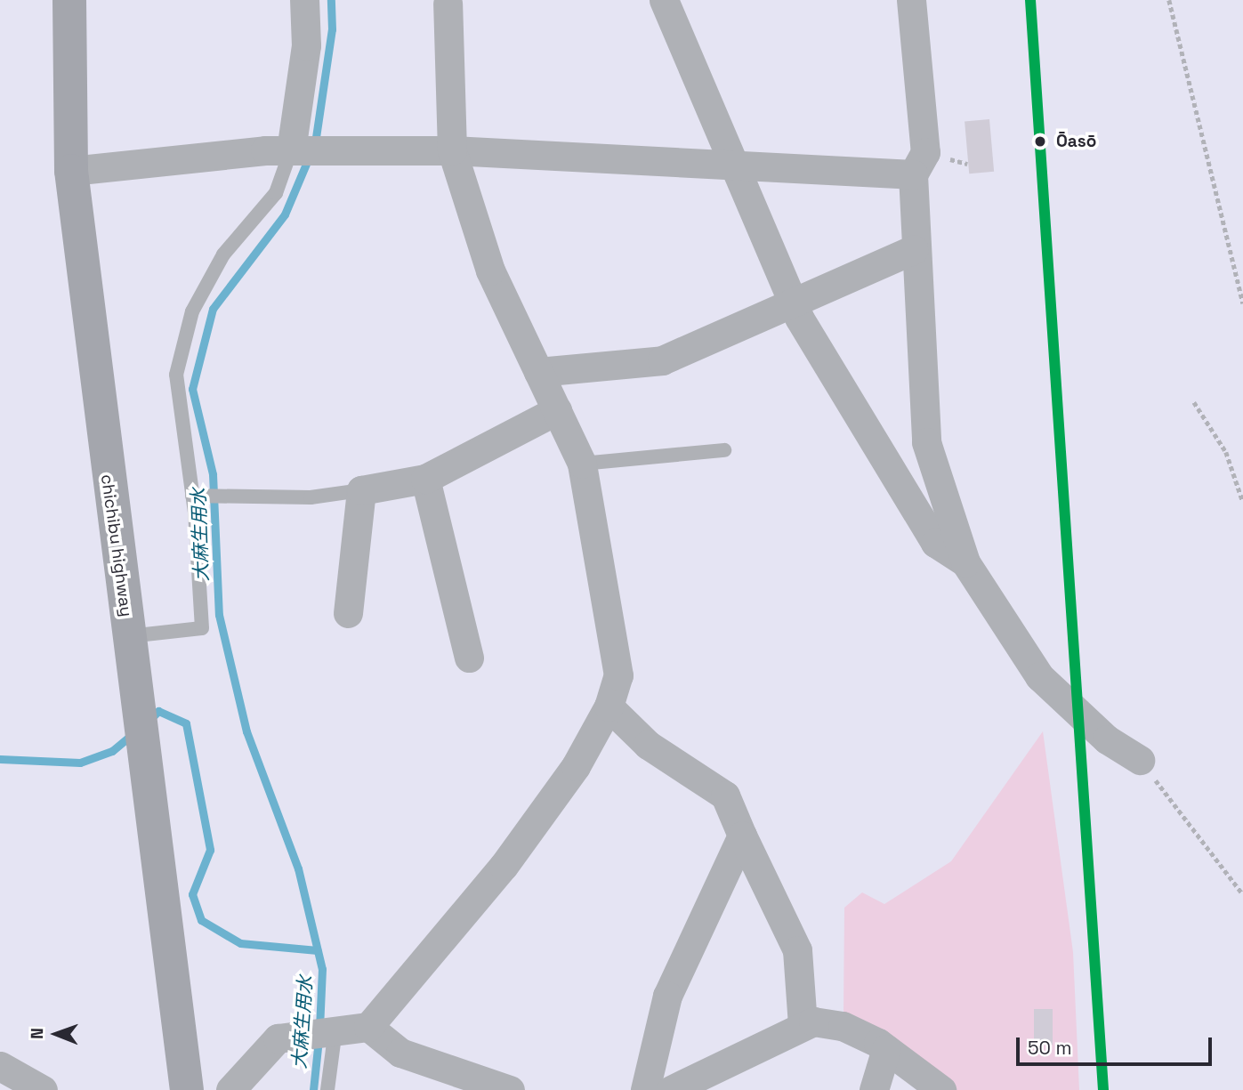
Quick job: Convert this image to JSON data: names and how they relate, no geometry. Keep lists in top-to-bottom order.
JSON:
{
  "streets": {
    "highway": ["chichibu highway"]
  },
  "water": ["大麻生用水"],
  "places": ["Ōasō"],
  "scale_bar": "50 m",
  "north": "left"
}
